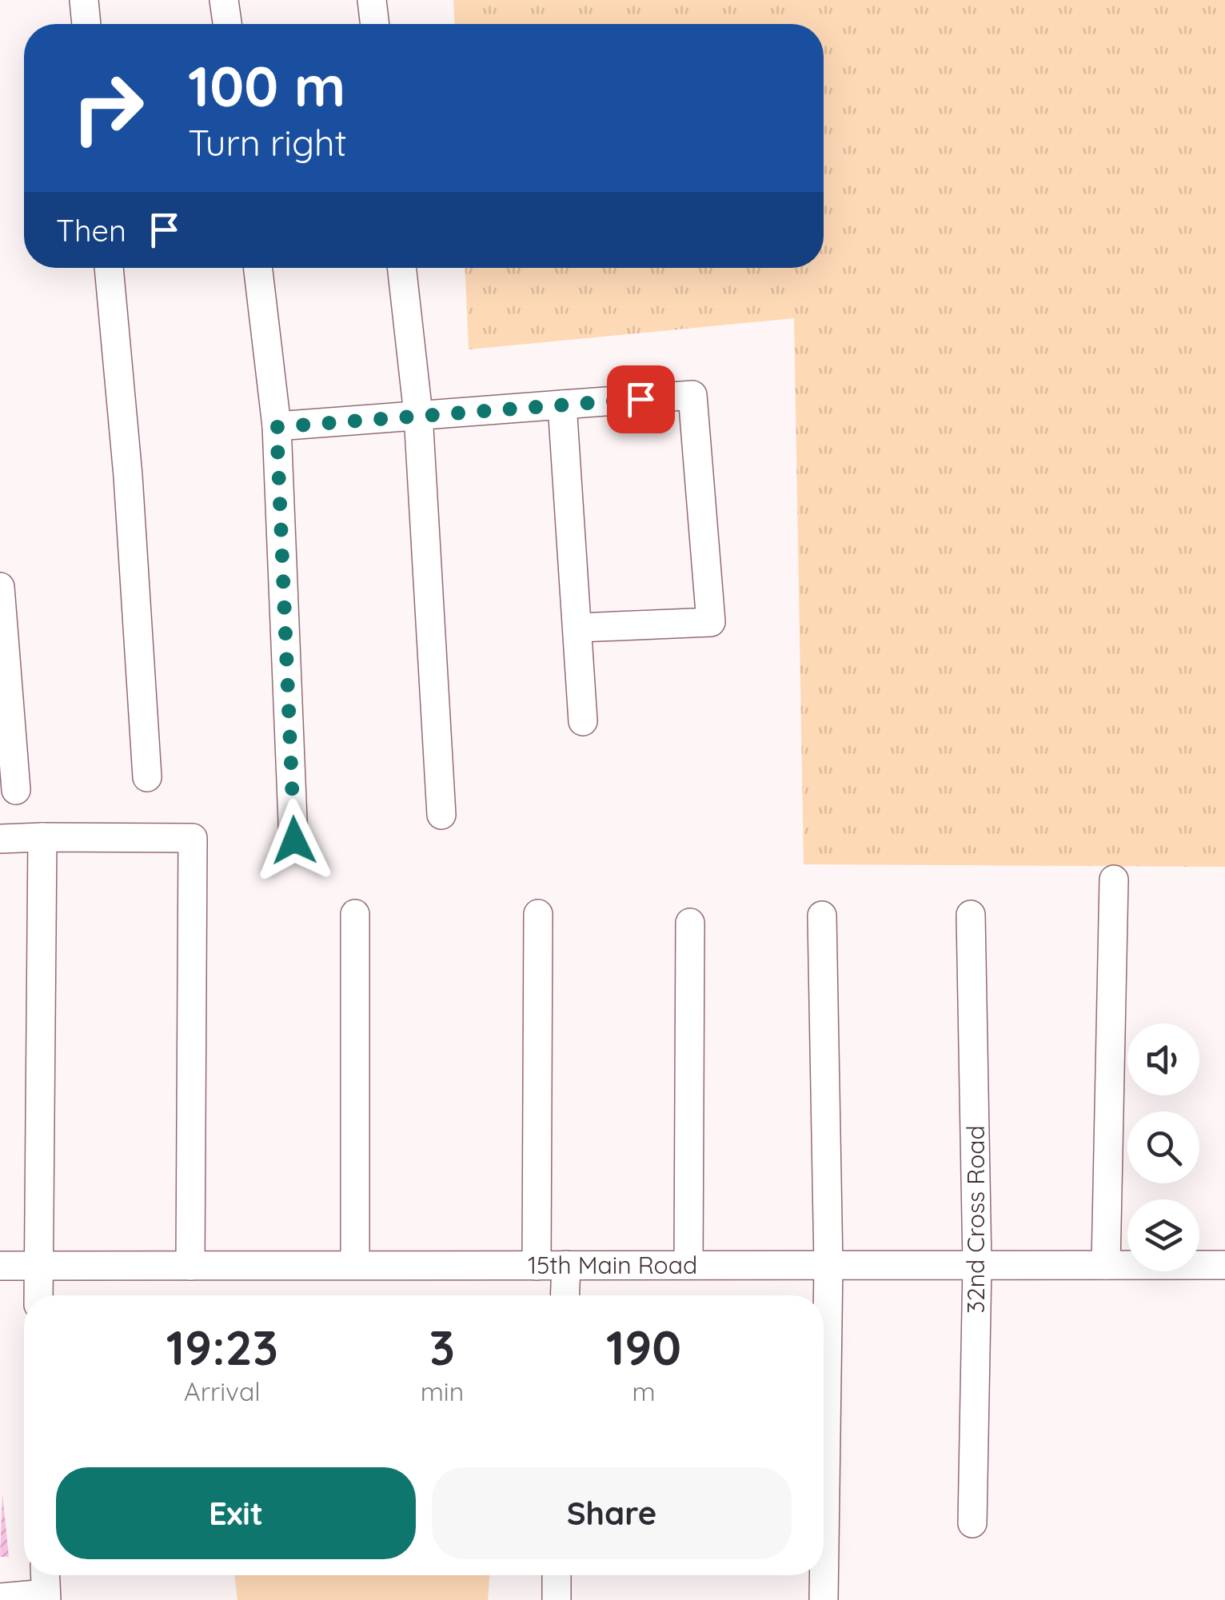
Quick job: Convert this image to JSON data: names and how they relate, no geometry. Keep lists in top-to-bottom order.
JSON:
{
  "streets": {
    "street": ["32nd Cross Road", "15th Main Road"]
  },
  "crossings": [
    ["32nd Cross Road", "15th Main Road"]
  ],
  "page": {
    "turn": ["100 m", "Turn right"],
    "then": "Then",
    "eta": [
      "19:23",
      "Arrival",
      "3",
      "min",
      "190",
      "m"
    ],
    "buttons": ["Exit", "Share"]
  }
}
